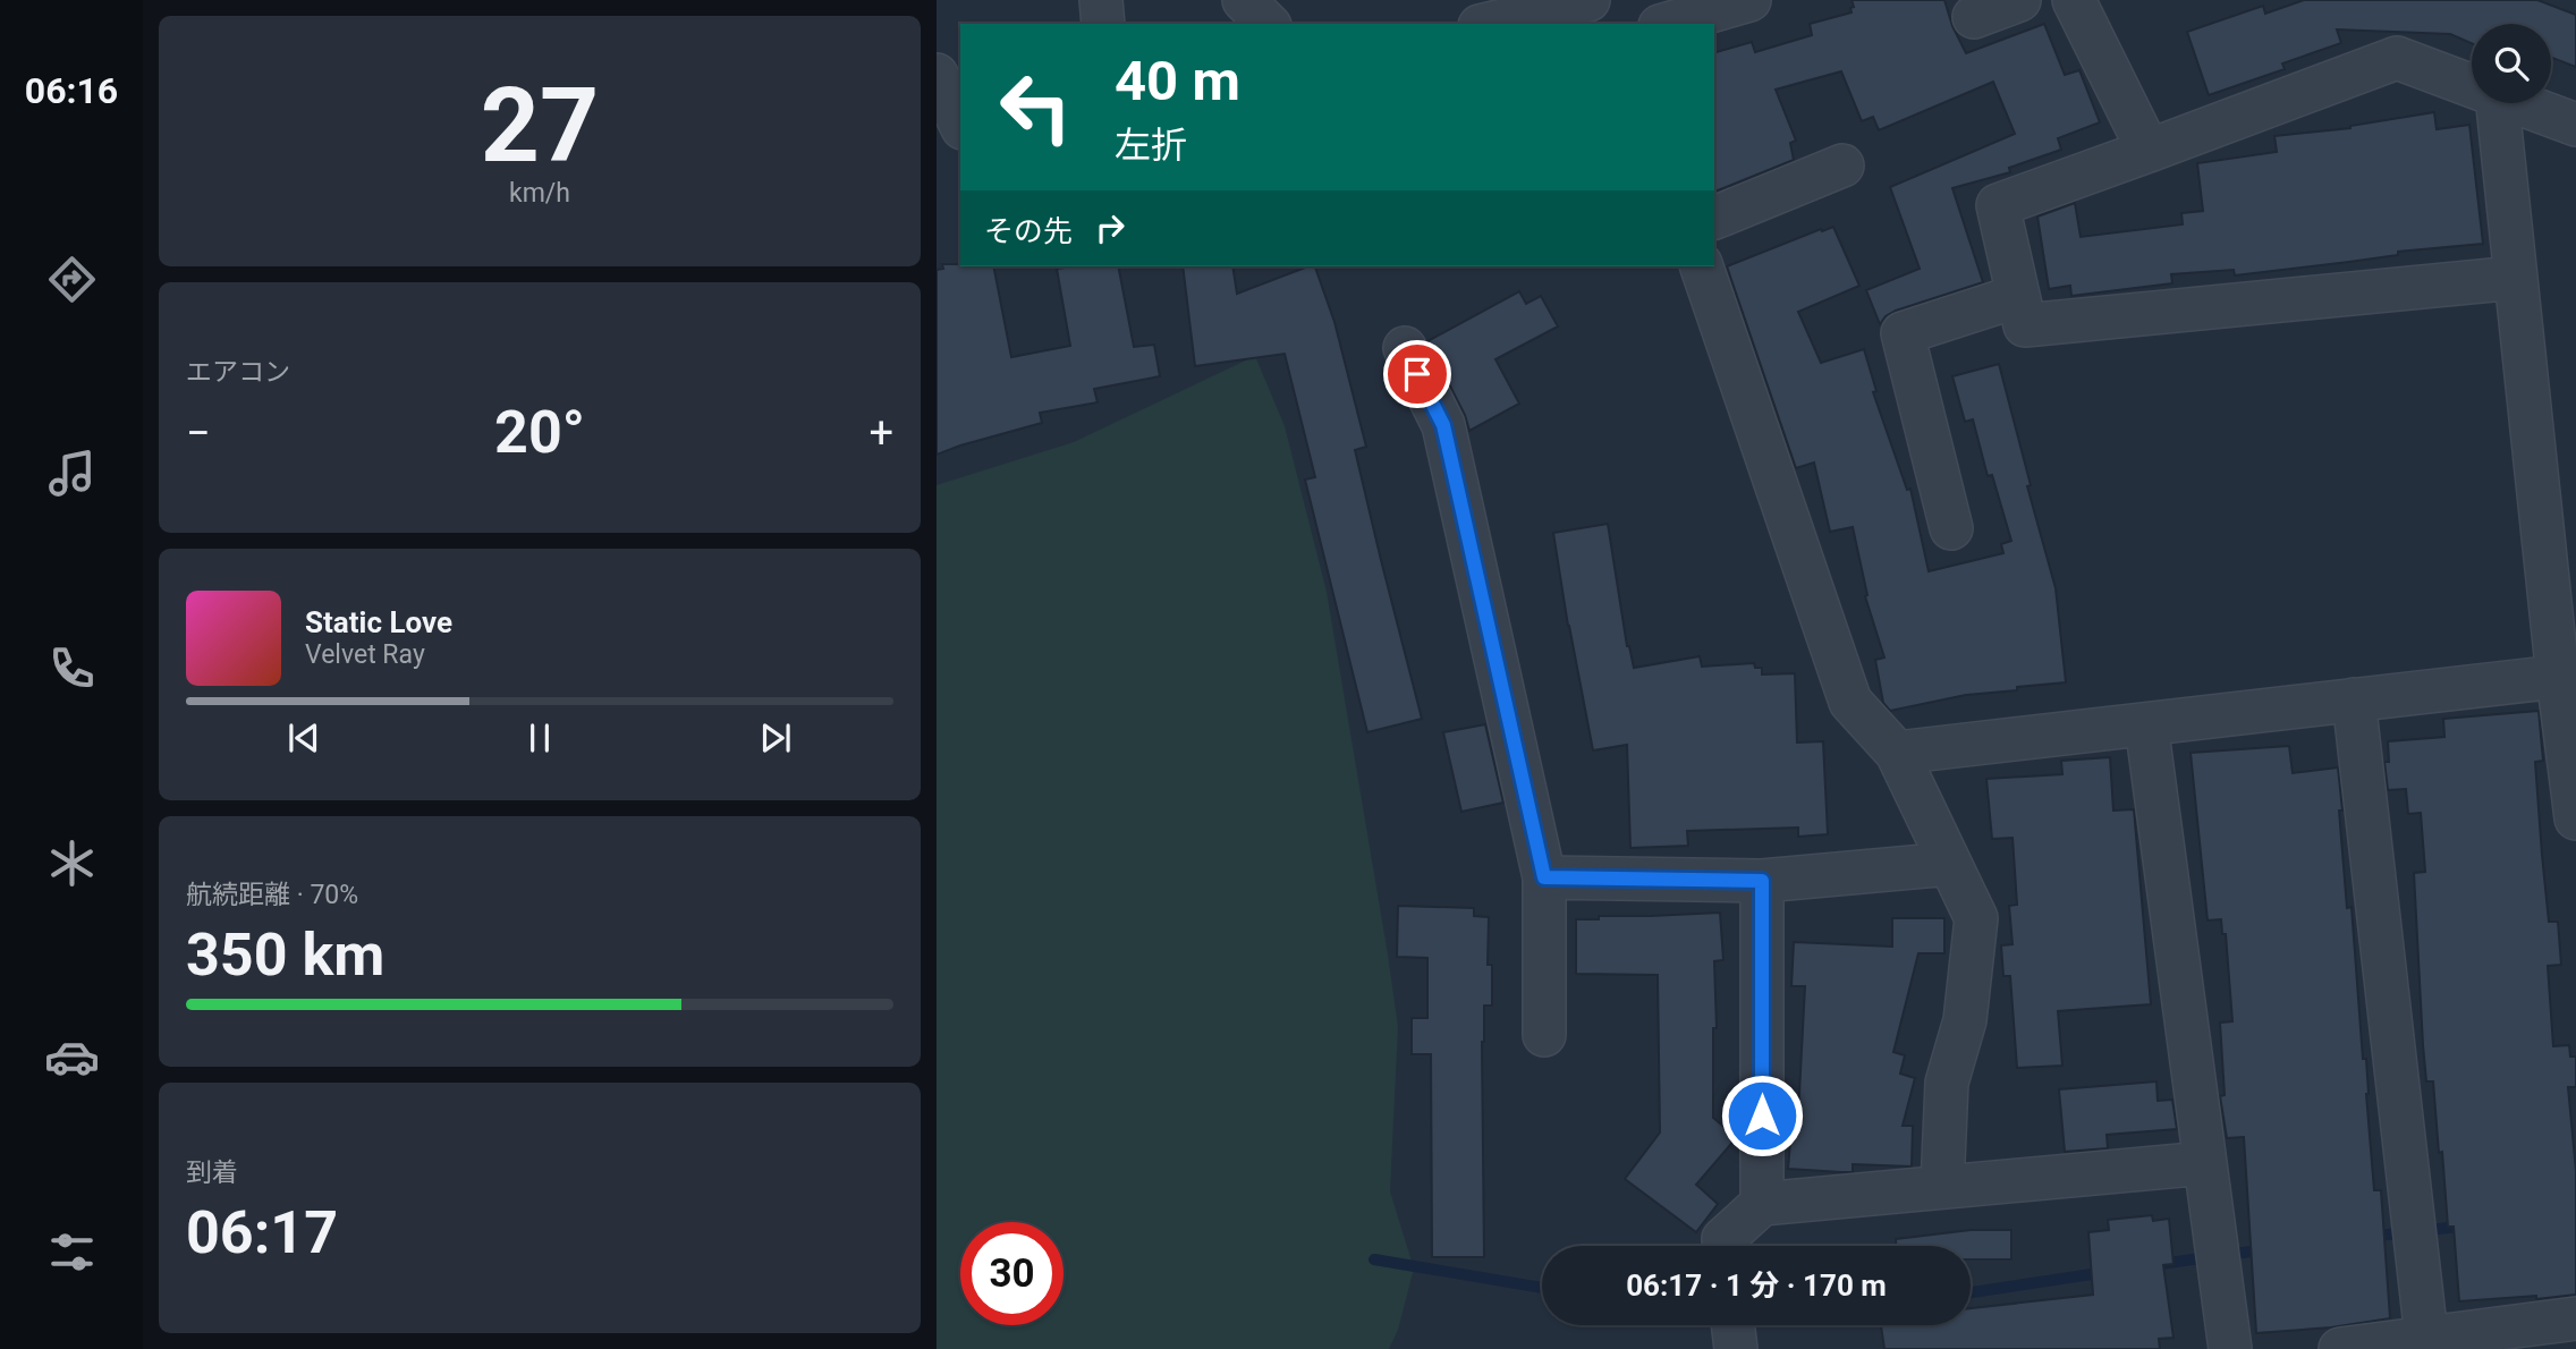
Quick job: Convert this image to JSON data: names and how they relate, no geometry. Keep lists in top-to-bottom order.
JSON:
{
  "page": {
    "tabs": "06:16",
    "tile": [
      ["27", "km/h"],
      "エアコン",
      ["航続距離 · 70%", "350 km"],
      ["到着", "06:17"]
    ],
    "turn": ["40 m", "左折"],
    "then": "その先",
    "heat": ["−", "20°", "+"],
    "song": ["Static Love", "Velvet Ray"],
    "limit": "30",
    "trip": "06:17 · 1 分 · 170 m"
  }
}
